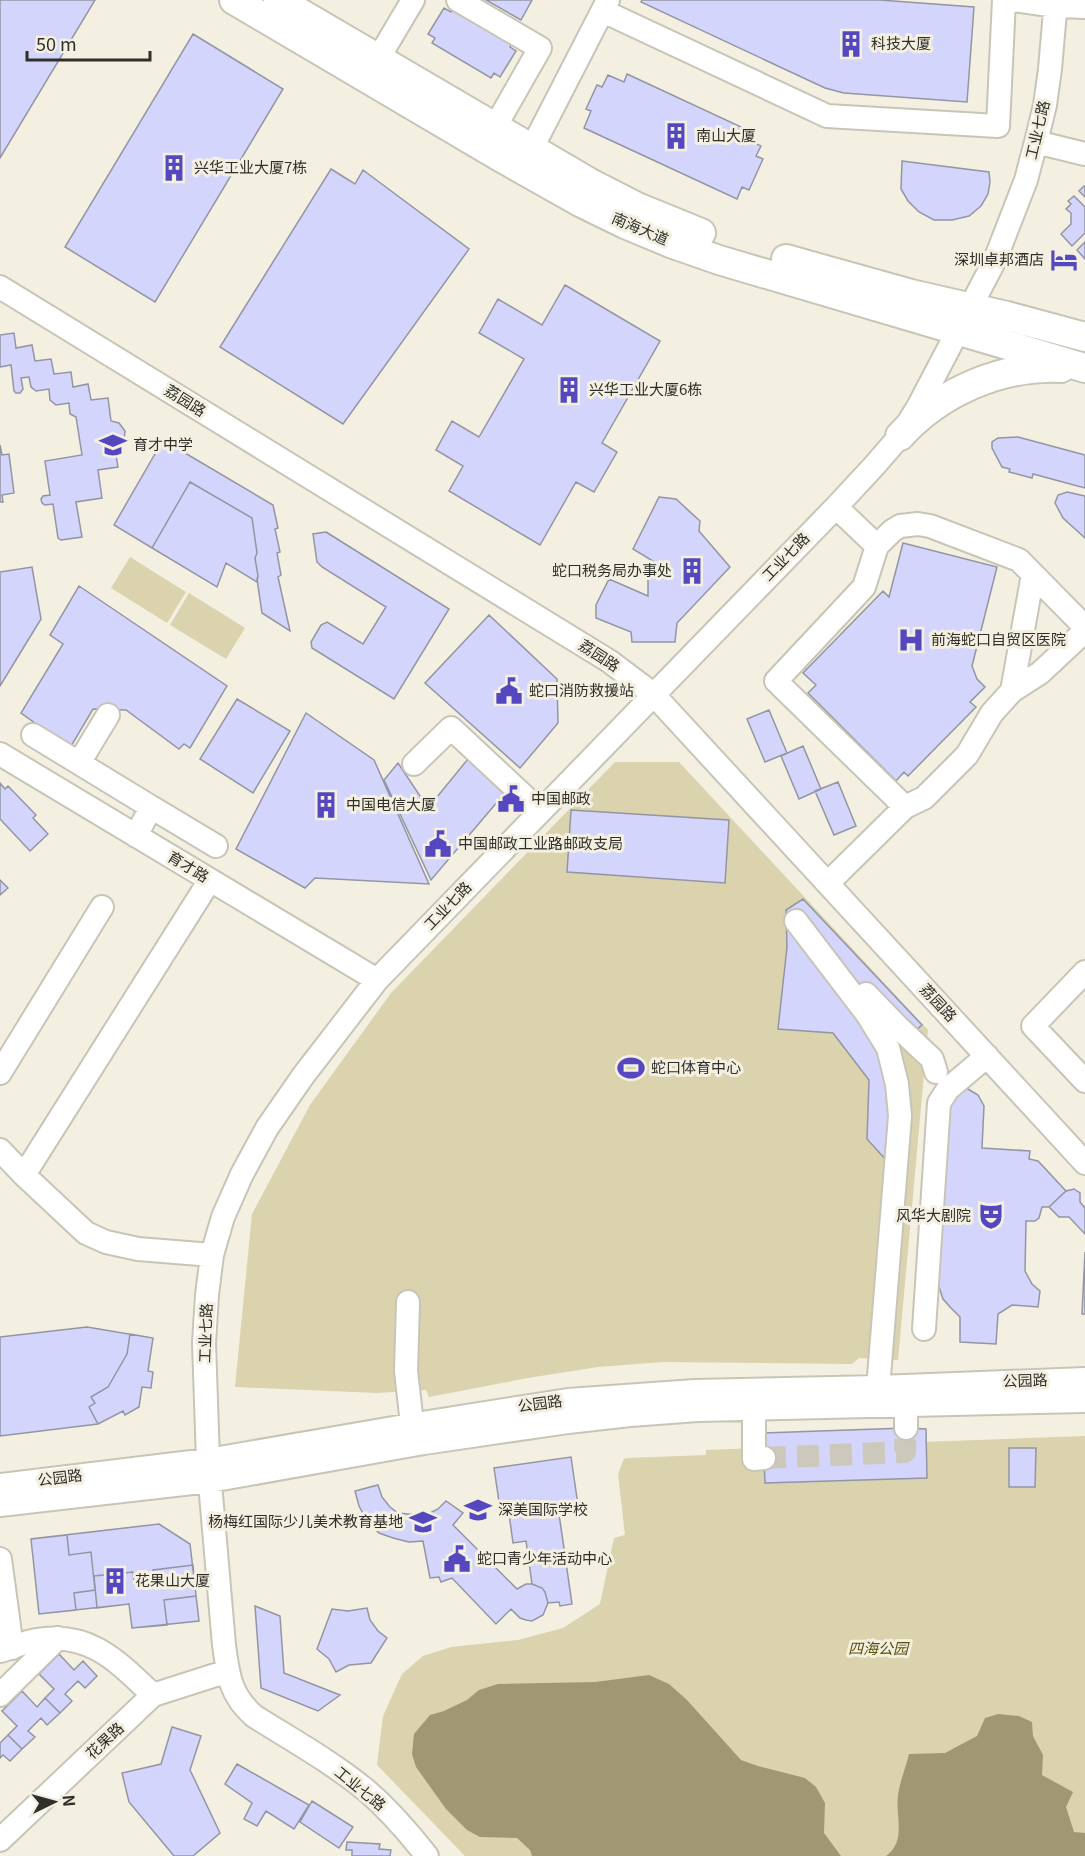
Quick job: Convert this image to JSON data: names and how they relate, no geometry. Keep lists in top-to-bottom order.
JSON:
{
  "streets": {
    "main road": ["南海大道"],
    "street": [
      "工业七路",
      "荔园路",
      "育才路",
      "公园路",
      "花果路"
    ]
  },
  "crossings": [
    ["工业七路", "南海大道"],
    ["工业七路", "荔园路"],
    ["工业七路", "育才路"],
    ["工业七路", "公园路"],
    ["工业七路", "花果路"]
  ],
  "parks": ["四海公园"],
  "places": {
    "building": [
      "科技大厦",
      "南山大厦",
      "兴华工业大厦7栋",
      "兴华工业大厦6栋",
      "蛇口税务局办事处",
      "中国电信大厦",
      "花果山大厦"
    ],
    "hotel": ["深圳卓邦酒店"],
    "school or university": ["育才中学", "深美国际学校", "杨梅红国际少儿美术教育基地"],
    "hospital": ["前海蛇口自贸区医院"],
    "public building": [
      "蛇口消防救援站",
      "中国邮政",
      "中国邮政工业路邮政支局",
      "蛇口青少年活动中心"
    ],
    "sports": ["蛇口体育中心"],
    "theatre": ["风华大剧院"]
  },
  "scale_bar": "50 m",
  "north": "right"
}
